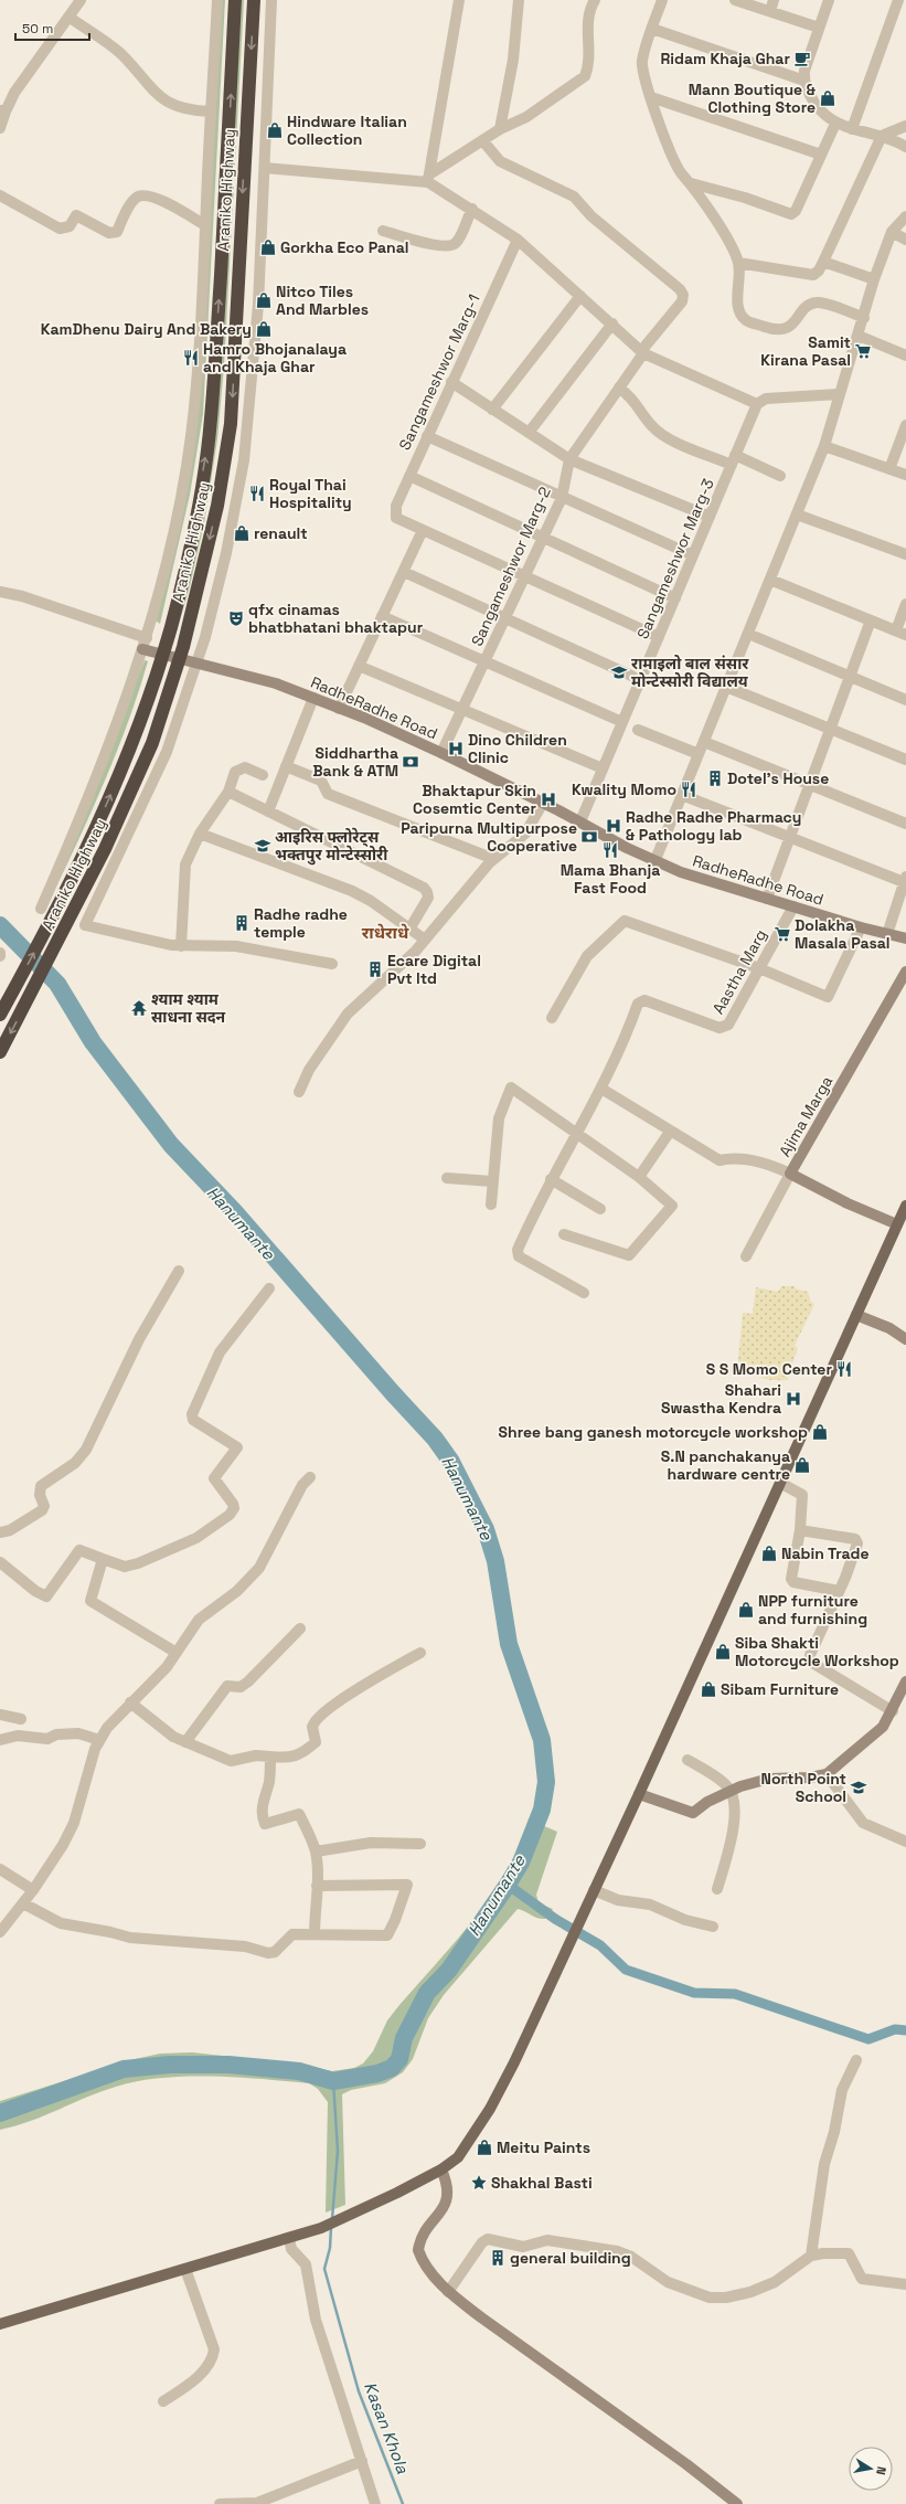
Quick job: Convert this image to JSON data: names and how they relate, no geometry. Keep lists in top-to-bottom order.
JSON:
{
  "streets": {
    "highway": ["Araniko Highway"],
    "main road": ["RadheRadhe Road", "Ajima Marga"],
    "street": [
      "Sangameshwor Marg-1",
      "Sangameshwor Marg-3",
      "Sangameshwor Marg-2",
      "Aastha Marg"
    ]
  },
  "crossings": [
    ["Araniko Highway", "RadheRadhe Road"],
    ["Sangameshwor Marg-3", "RadheRadhe Road"],
    ["Sangameshwor Marg-2", "RadheRadhe Road"],
    ["RadheRadhe Road", "Aastha Marg"]
  ],
  "districts": ["राधेराधे"],
  "water": ["Hanumante", "Kasan Khola"],
  "places": {
    "cafe": ["Ridam Khaja Ghar"],
    "shop": [
      "Mann Boutique & Clothing Store",
      "Hindware Italian Collection",
      "Gorkha Eco Panal",
      "Nitco Tiles And Marbles",
      "KamDhenu Dairy And Bakery",
      "renault",
      "Shree bang ganesh motorcycle workshop",
      "S.N panchakanya hardware centre",
      "Nabin Trade",
      "NPP furniture and furnishing",
      "Siba Shakti Motorcycle Workshop",
      "Sibam Furniture",
      "Meitu Paints"
    ],
    "supermarket": ["Samit Kirana Pasal", "Dolakha Masala Pasal"],
    "restaurant": [
      "Hamro Bhojanalaya and Khaja Ghar",
      "Royal Thai Hospitality",
      "Kwality Momo",
      "Mama Bhanja Fast Food",
      "S S Momo Center"
    ],
    "theatre": ["qfx cinamas bhatbhatani bhaktapur"],
    "school or university": ["रामाइलो बाल संसार मोन्टेस्सोरी विद्यालय", "आइरिस फ्लोरेट्स भक्तपुर मोन्टेस्सोरी", "North Point School"],
    "hospital": [
      "Dino Children Clinic",
      "Bhaktapur Skin Cosemtic Center",
      "Radhe Radhe Pharmacy & Pathology lab",
      "Shahari Swastha Kendra"
    ],
    "bank": ["Siddhartha Bank & ATM", "Paripurna Multipurpose Cooperative"],
    "building": [
      "Dotel's House",
      "Radhe radhe temple",
      "Ecare Digital Pvt ltd",
      "general building"
    ],
    "temple": ["श्याम श्याम साधना सदन"],
    "place": ["Shakhal Basti"]
  },
  "scale_bar": "50 m",
  "north": "right"
}
